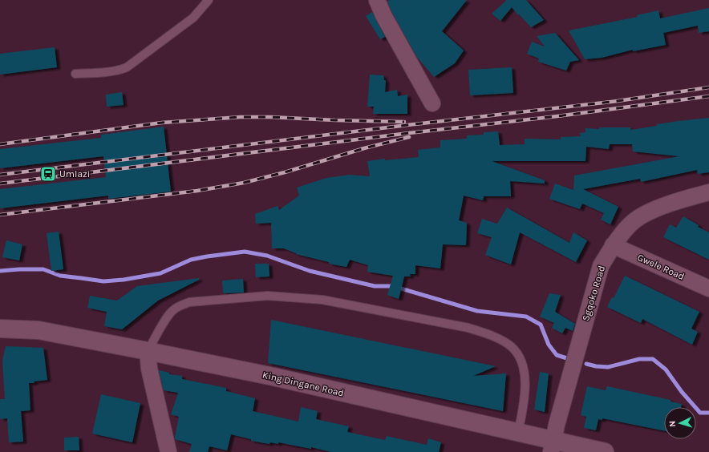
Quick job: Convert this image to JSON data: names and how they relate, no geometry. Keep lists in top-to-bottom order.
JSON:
{
  "streets": {
    "street": ["Gwele Road", "Sgqoko Road", "King Dingane Road"]
  },
  "crossings": [
    ["Gwele Road", "Sgqoko Road"],
    ["Sgqoko Road", "King Dingane Road"]
  ],
  "places": {
    "station": ["Umlazi"]
  },
  "north": "left"
}
